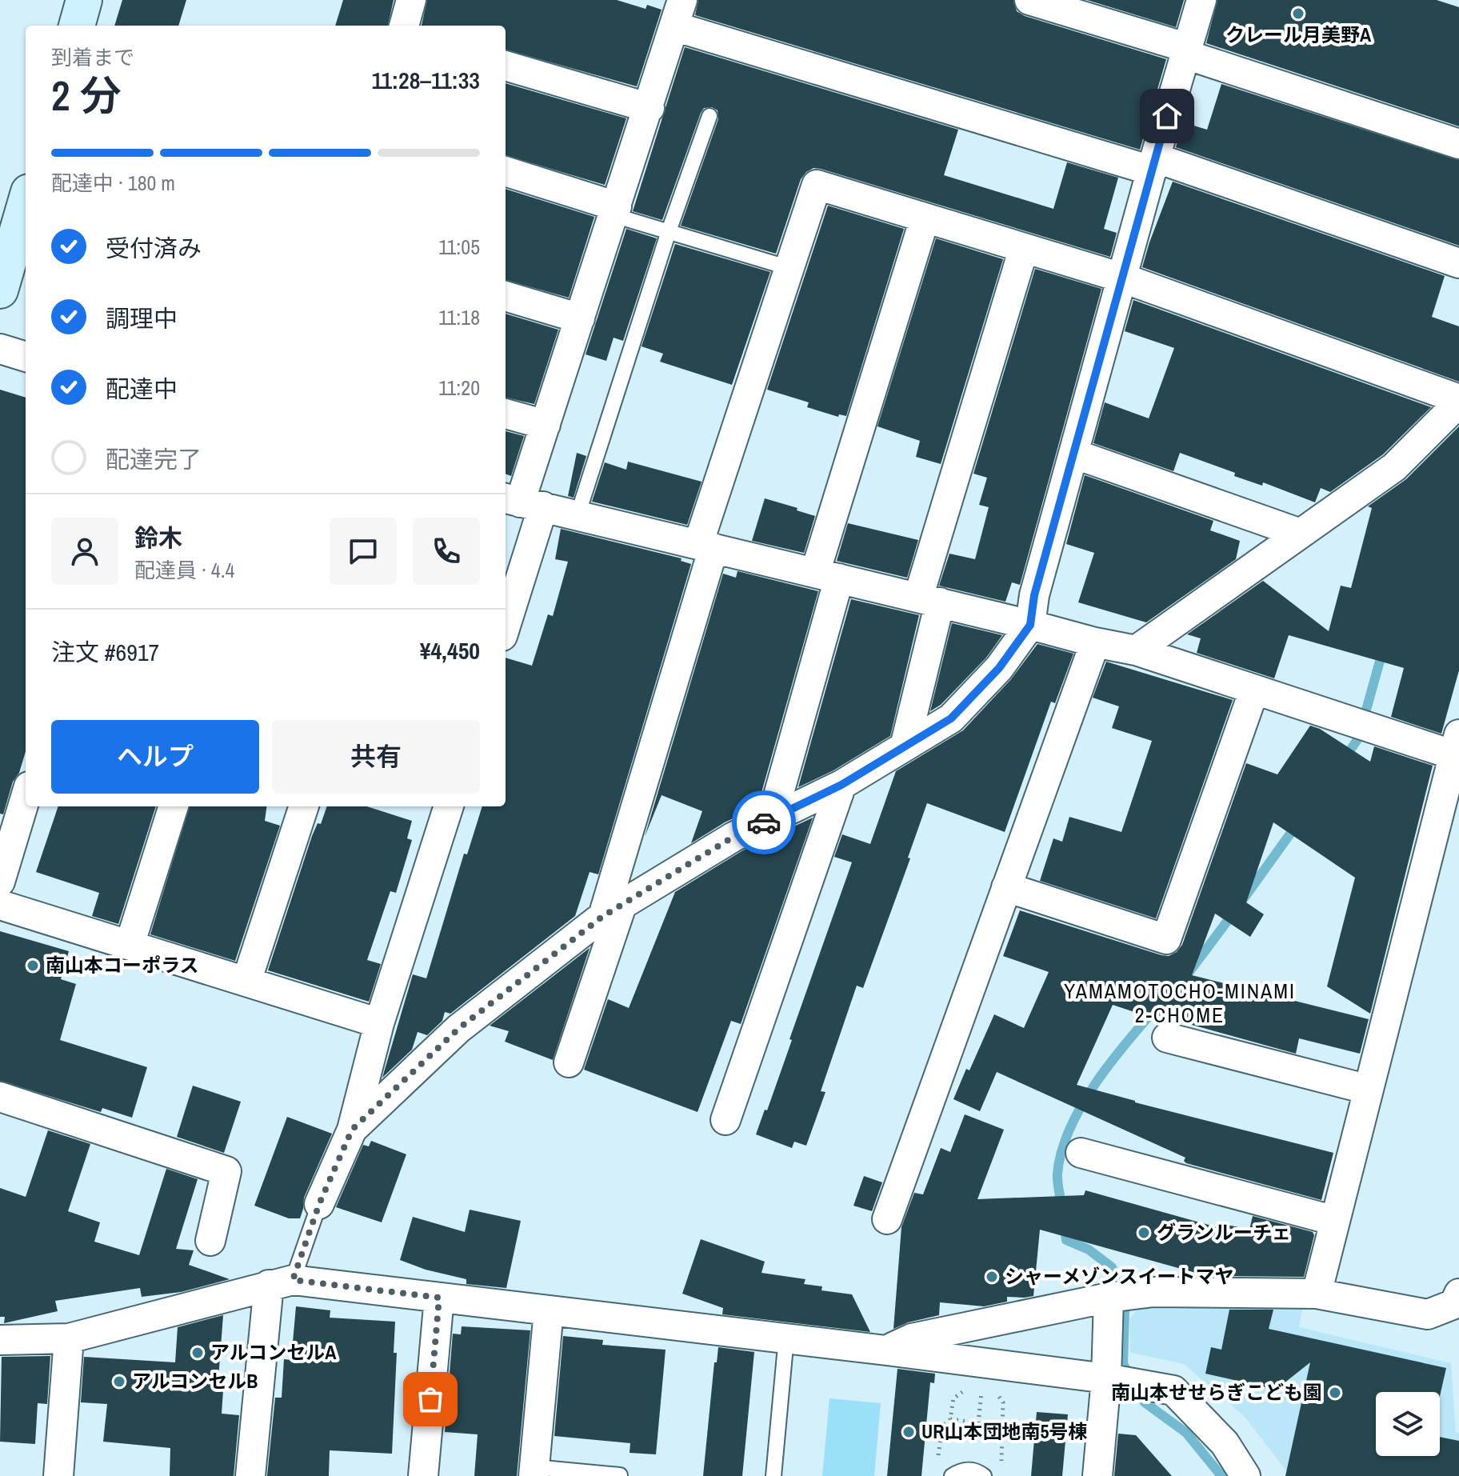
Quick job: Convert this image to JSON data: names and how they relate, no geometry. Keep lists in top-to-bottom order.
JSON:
{
  "districts": ["YAMAMOTOCHO-MINAMI 2-CHOME"],
  "places": [
    "クレール月美野A",
    "南山本コーポラス",
    "グランルーチェ",
    "シャーメゾンスイートマヤ",
    "アルコンセルA",
    "アルコンセルB",
    "南山本せせらぎこども園",
    "UR山本団地南5号棟"
  ],
  "page": {
    "heading": ["2 分", "到着まで", "11:28–11:33"],
    "panel": [
      "鈴木",
      "配達員 · 4.4",
      "注文 #6917",
      "¥4,450"
    ],
    "bar": "配達中 · 180 m",
    "list": [
      ["受付済み", "11:05"],
      ["調理中", "11:18"],
      ["配達中", "11:20"],
      "配達完了"
    ],
    "buttons": ["ヘルプ", "共有"]
  }
}
